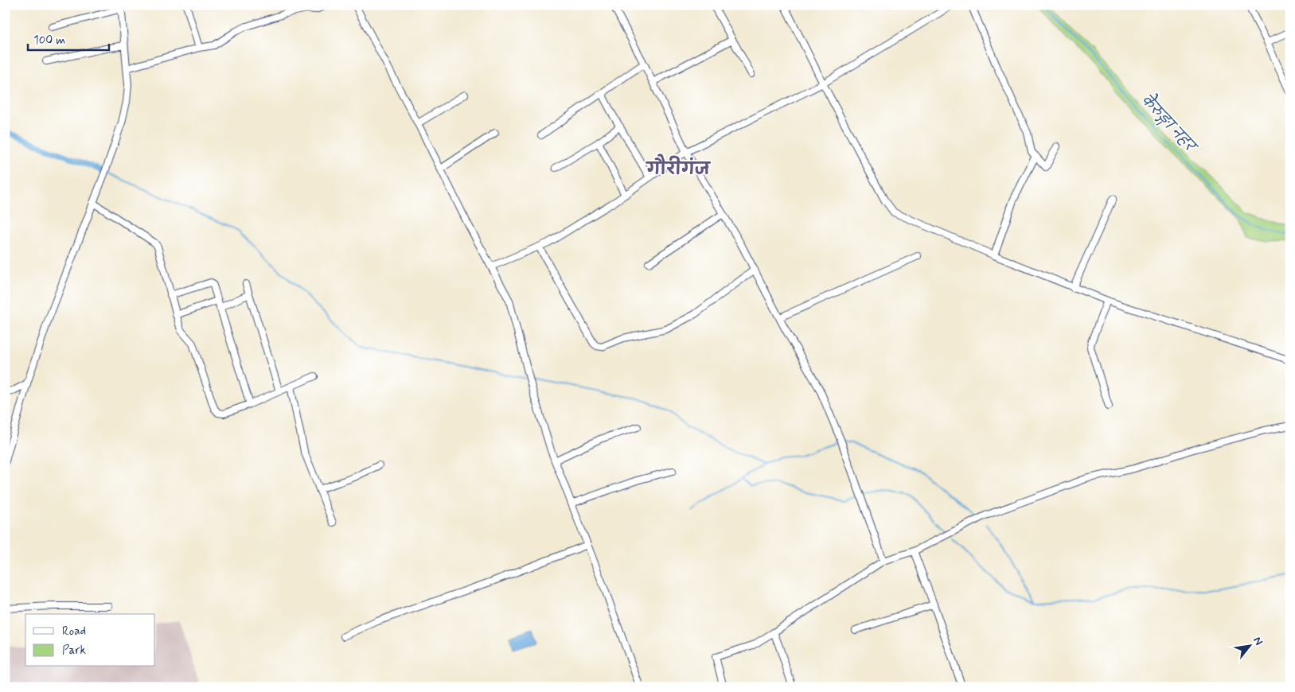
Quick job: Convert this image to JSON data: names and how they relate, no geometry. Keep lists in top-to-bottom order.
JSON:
{
  "districts": ["गौरीगंज"],
  "water": ["केेरुङ्गा नहर"],
  "legend": ["Road", "Park"],
  "scale_bar": "100 m",
  "north": "top right"
}
